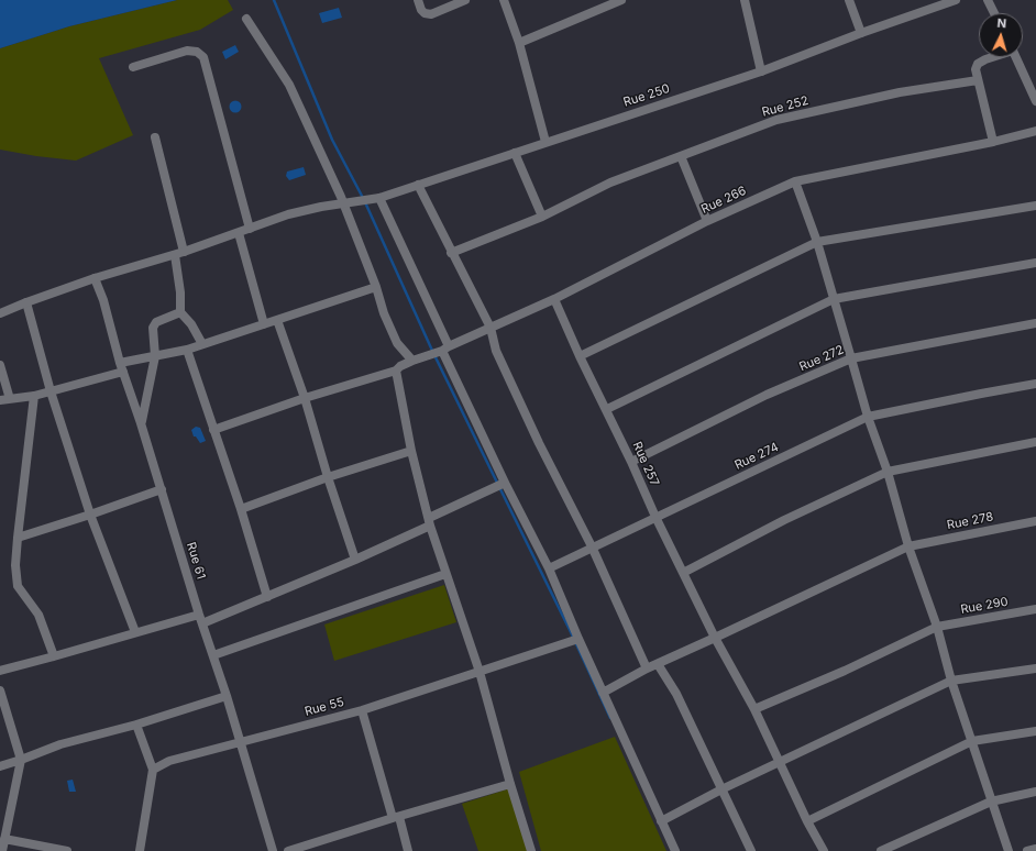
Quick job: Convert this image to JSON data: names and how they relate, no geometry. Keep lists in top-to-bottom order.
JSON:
{
  "streets": {
    "street": [
      "Rue 250",
      "Rue 252",
      "Rue 266",
      "Rue 272",
      "Rue 274",
      "Rue 257",
      "Rue 278",
      "Rue 61",
      "Rue 290",
      "Rue 55"
    ]
  },
  "crossings": [
    ["Rue 250", "Rue 61"],
    ["Rue 266", "Rue 257"],
    ["Rue 272", "Rue 257"],
    ["Rue 274", "Rue 257"],
    ["Rue 257", "Rue 278"],
    ["Rue 257", "Rue 290"],
    ["Rue 61", "Rue 55"]
  ],
  "north": "top"
}
